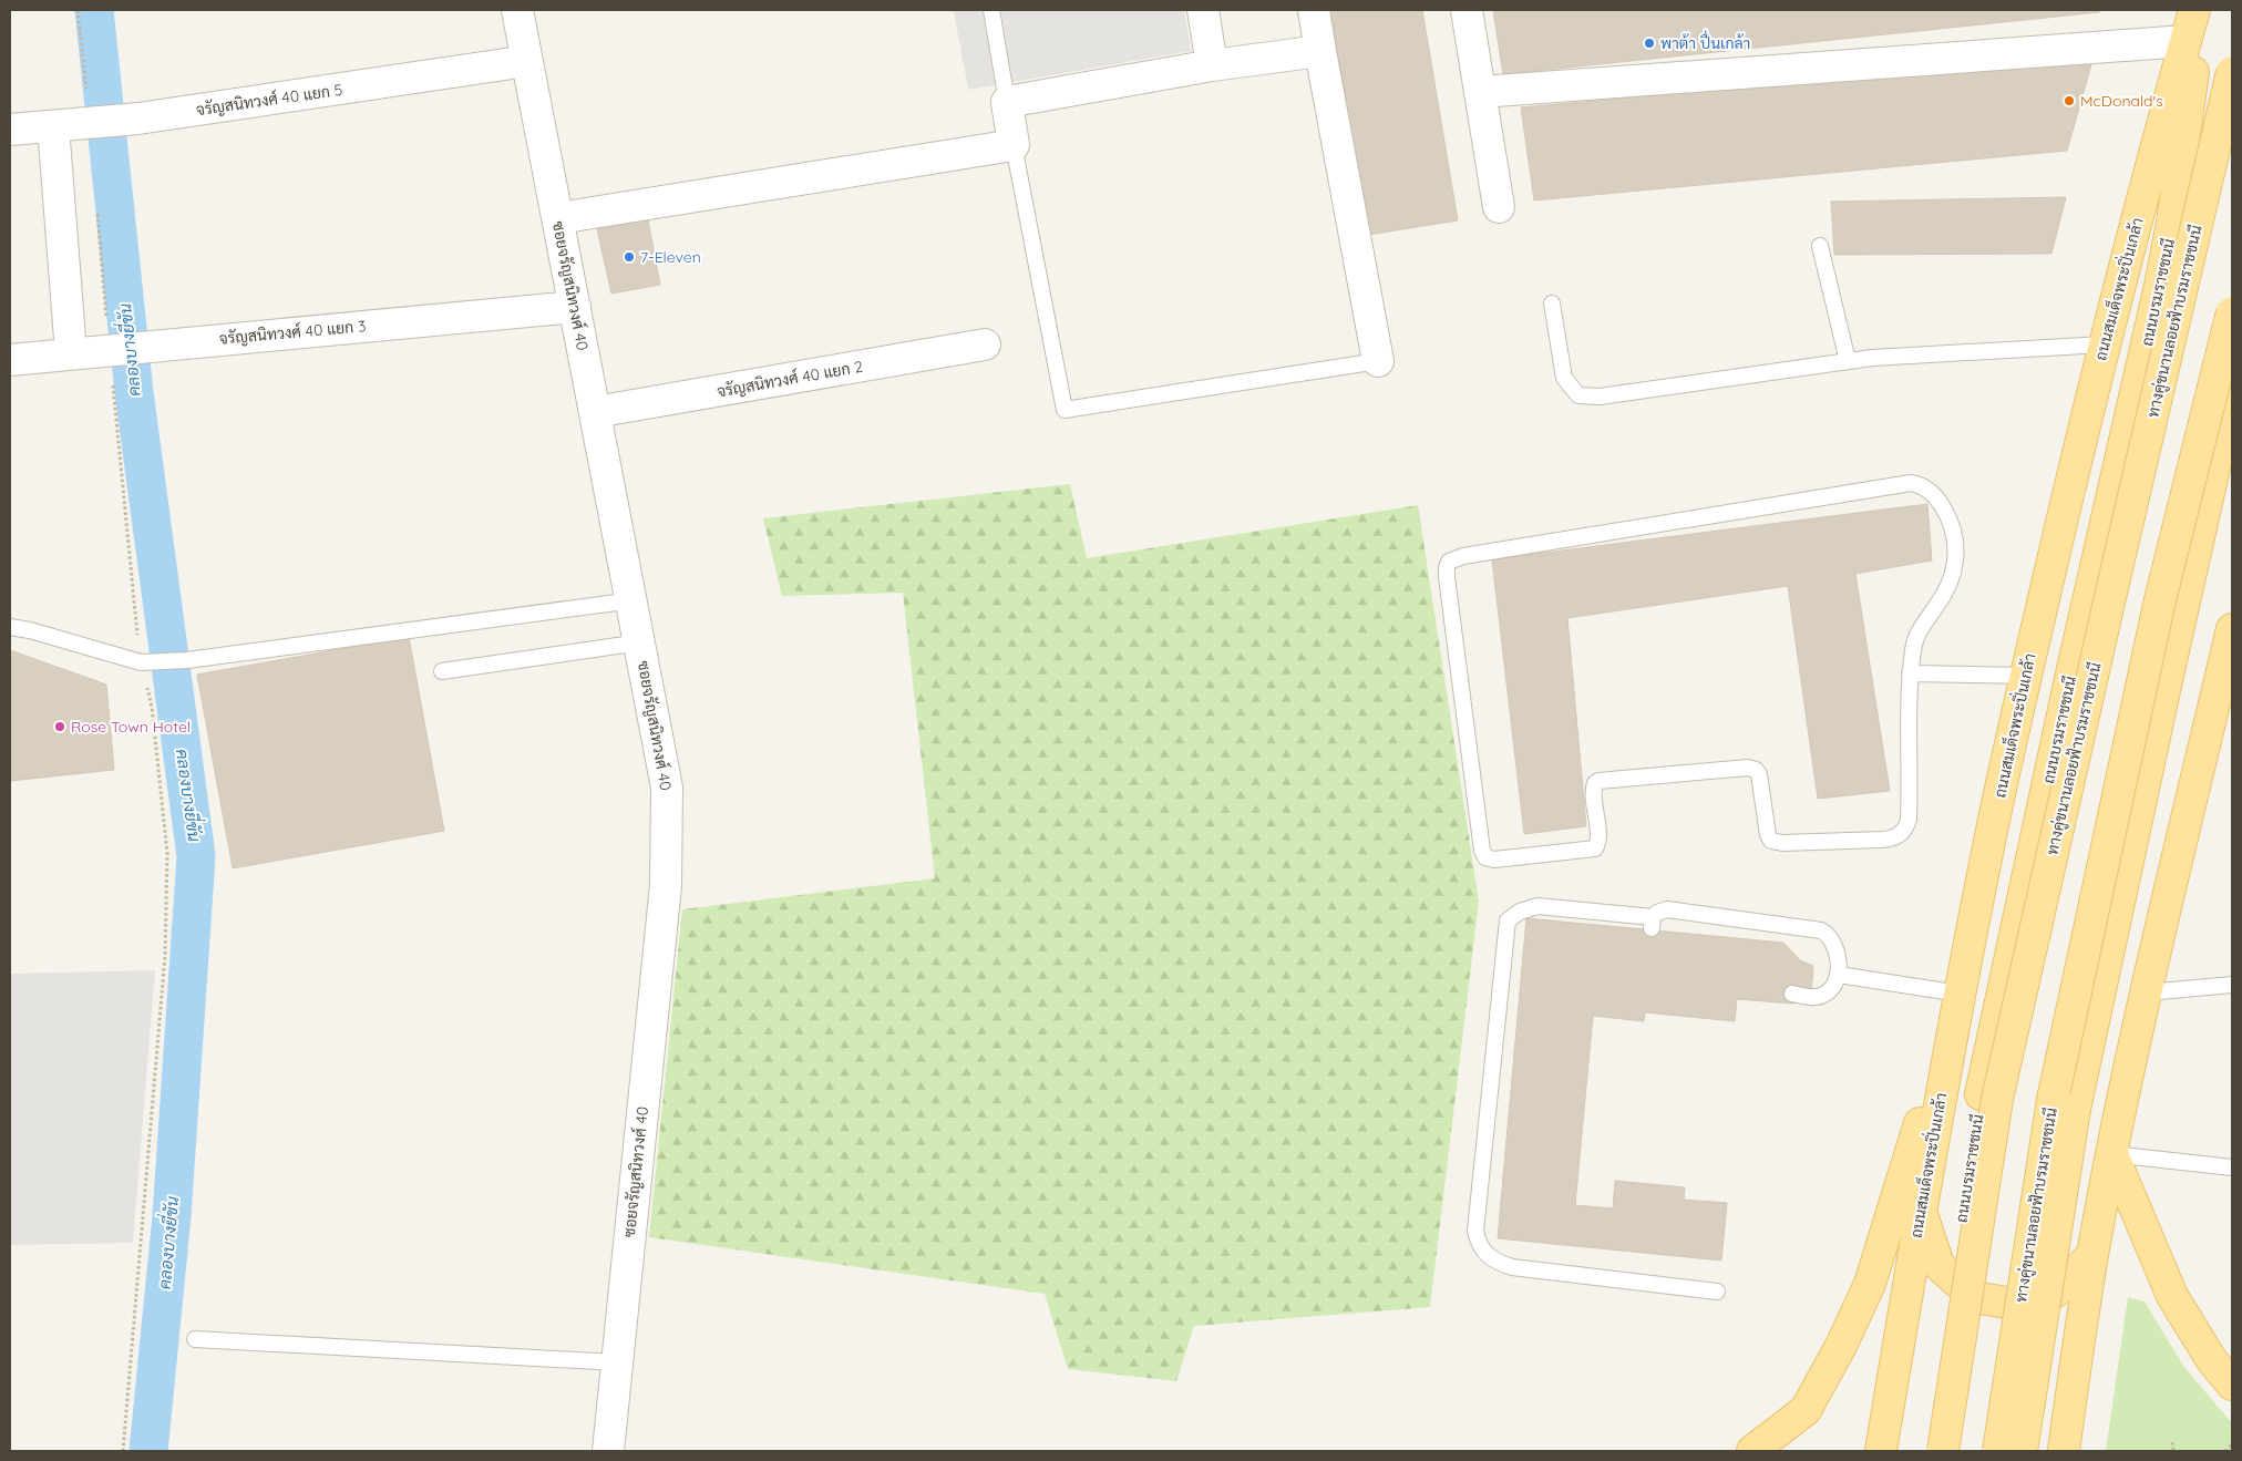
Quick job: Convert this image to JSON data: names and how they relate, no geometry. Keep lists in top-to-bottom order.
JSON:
{
  "streets": {
    "main road": ["ถนนสมเด็จพระปิ่นเกล้า", "ถนนบรมราชชนนี", "ทางคู่ขนานลอยฟ้าบรมราชชนนี"],
    "street": [
      "จรัญสนิทวงศ์ 40 แยก 5",
      "ซอยจรัญสนิทวงศ์ 40",
      "จรัญสนิทวงศ์ 40 แยก 3",
      "จรัญสนิทวงศ์ 40 แยก 2"
    ]
  },
  "crossings": [
    ["จรัญสนิทวงศ์ 40 แยก 5", "ซอยจรัญสนิทวงศ์ 40"],
    ["ซอยจรัญสนิทวงศ์ 40", "จรัญสนิทวงศ์ 40 แยก 3"],
    ["ซอยจรัญสนิทวงศ์ 40", "จรัญสนิทวงศ์ 40 แยก 2"]
  ],
  "water": ["คลองบางยี่ขัน"],
  "places": [
    "พาต้า ปื่นเกล้า",
    "McDonald's",
    "7-Eleven",
    "Rose Town Hotel"
  ]
}
